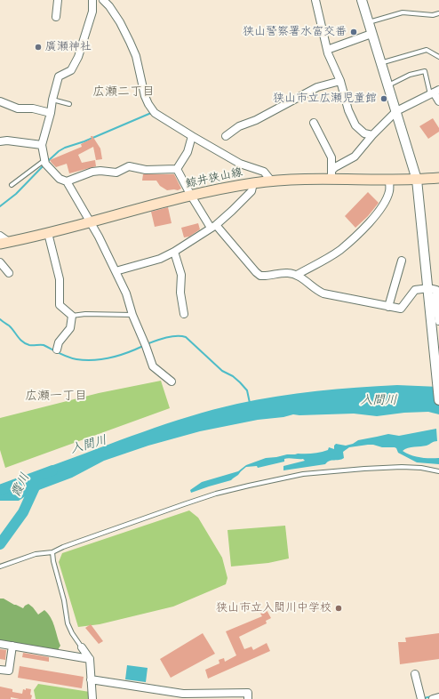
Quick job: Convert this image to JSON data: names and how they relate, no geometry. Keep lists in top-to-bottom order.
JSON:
{
  "streets": {
    "main road": ["鯨井狭山線"]
  },
  "districts": ["広瀬二丁目", "広瀬一丁目"],
  "water": ["入間川", "霞川"],
  "places": [
    "狭山警察署水富交番",
    "廣瀬神社",
    "狭山市立広瀬児童館",
    "狭山市立入間川中学校"
  ]
}
